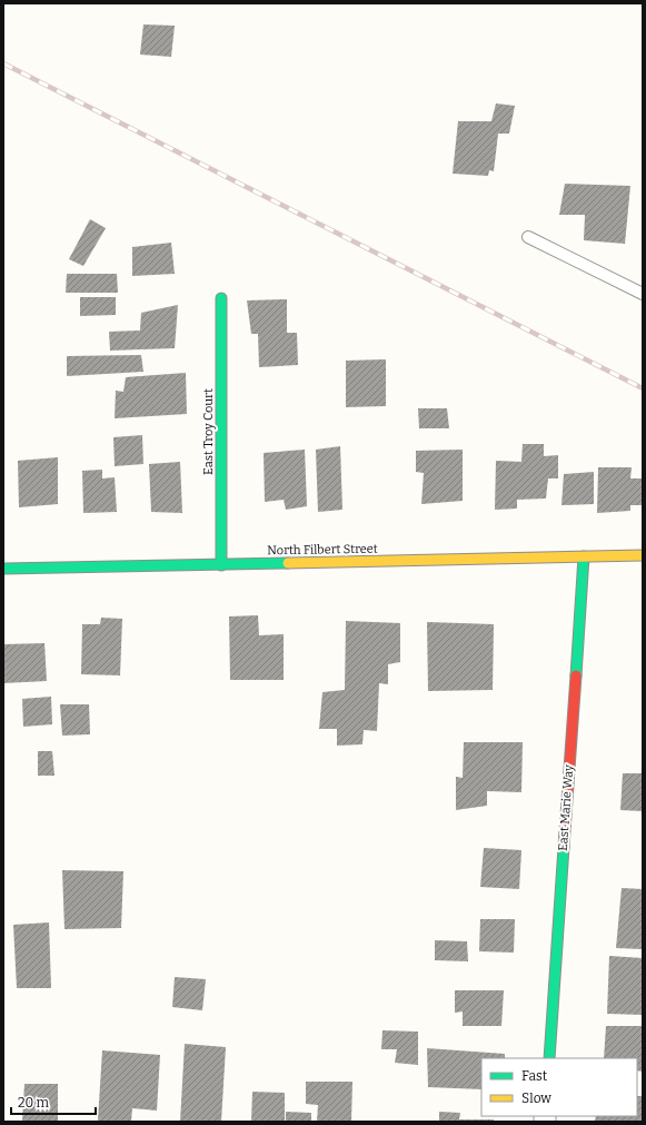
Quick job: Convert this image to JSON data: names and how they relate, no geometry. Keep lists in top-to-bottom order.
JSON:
{
  "streets": {
    "street": ["East Troy Court", "North Filbert Street", "East Marie Way"]
  },
  "crossings": [
    ["East Troy Court", "North Filbert Street"],
    ["North Filbert Street", "East Marie Way"]
  ],
  "legend": ["Fast", "Slow"],
  "scale_bar": "20 m"
}
